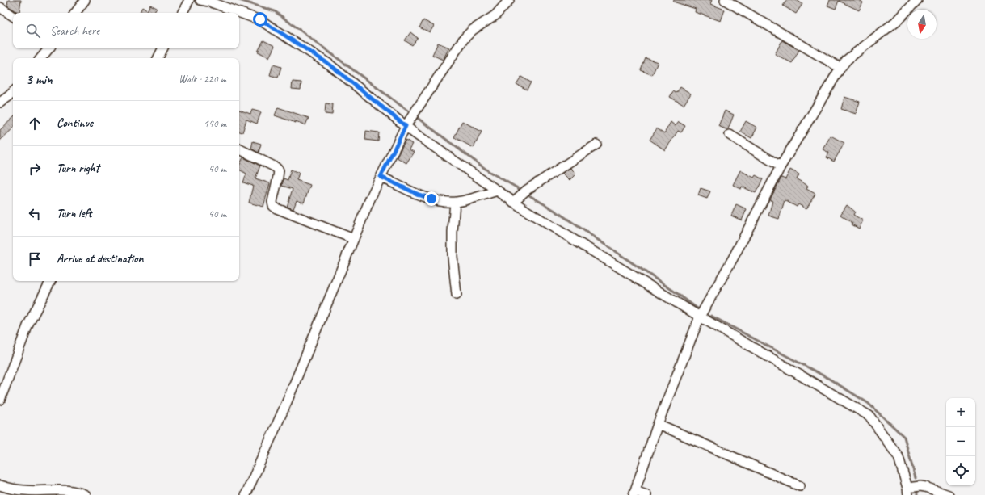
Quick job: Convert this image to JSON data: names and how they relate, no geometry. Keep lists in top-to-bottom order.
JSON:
{
  "north": "bottom",
  "page": {
    "search": "Search here",
    "heading": ["3 min", "Walk · 220 m"],
    "list": [
      ["Continue", "140 m"],
      ["Turn right", "40 m"],
      ["Turn left", "40 m"],
      "Arrive at destination"
    ],
    "map_buttons": ["+", "−"]
  }
}
